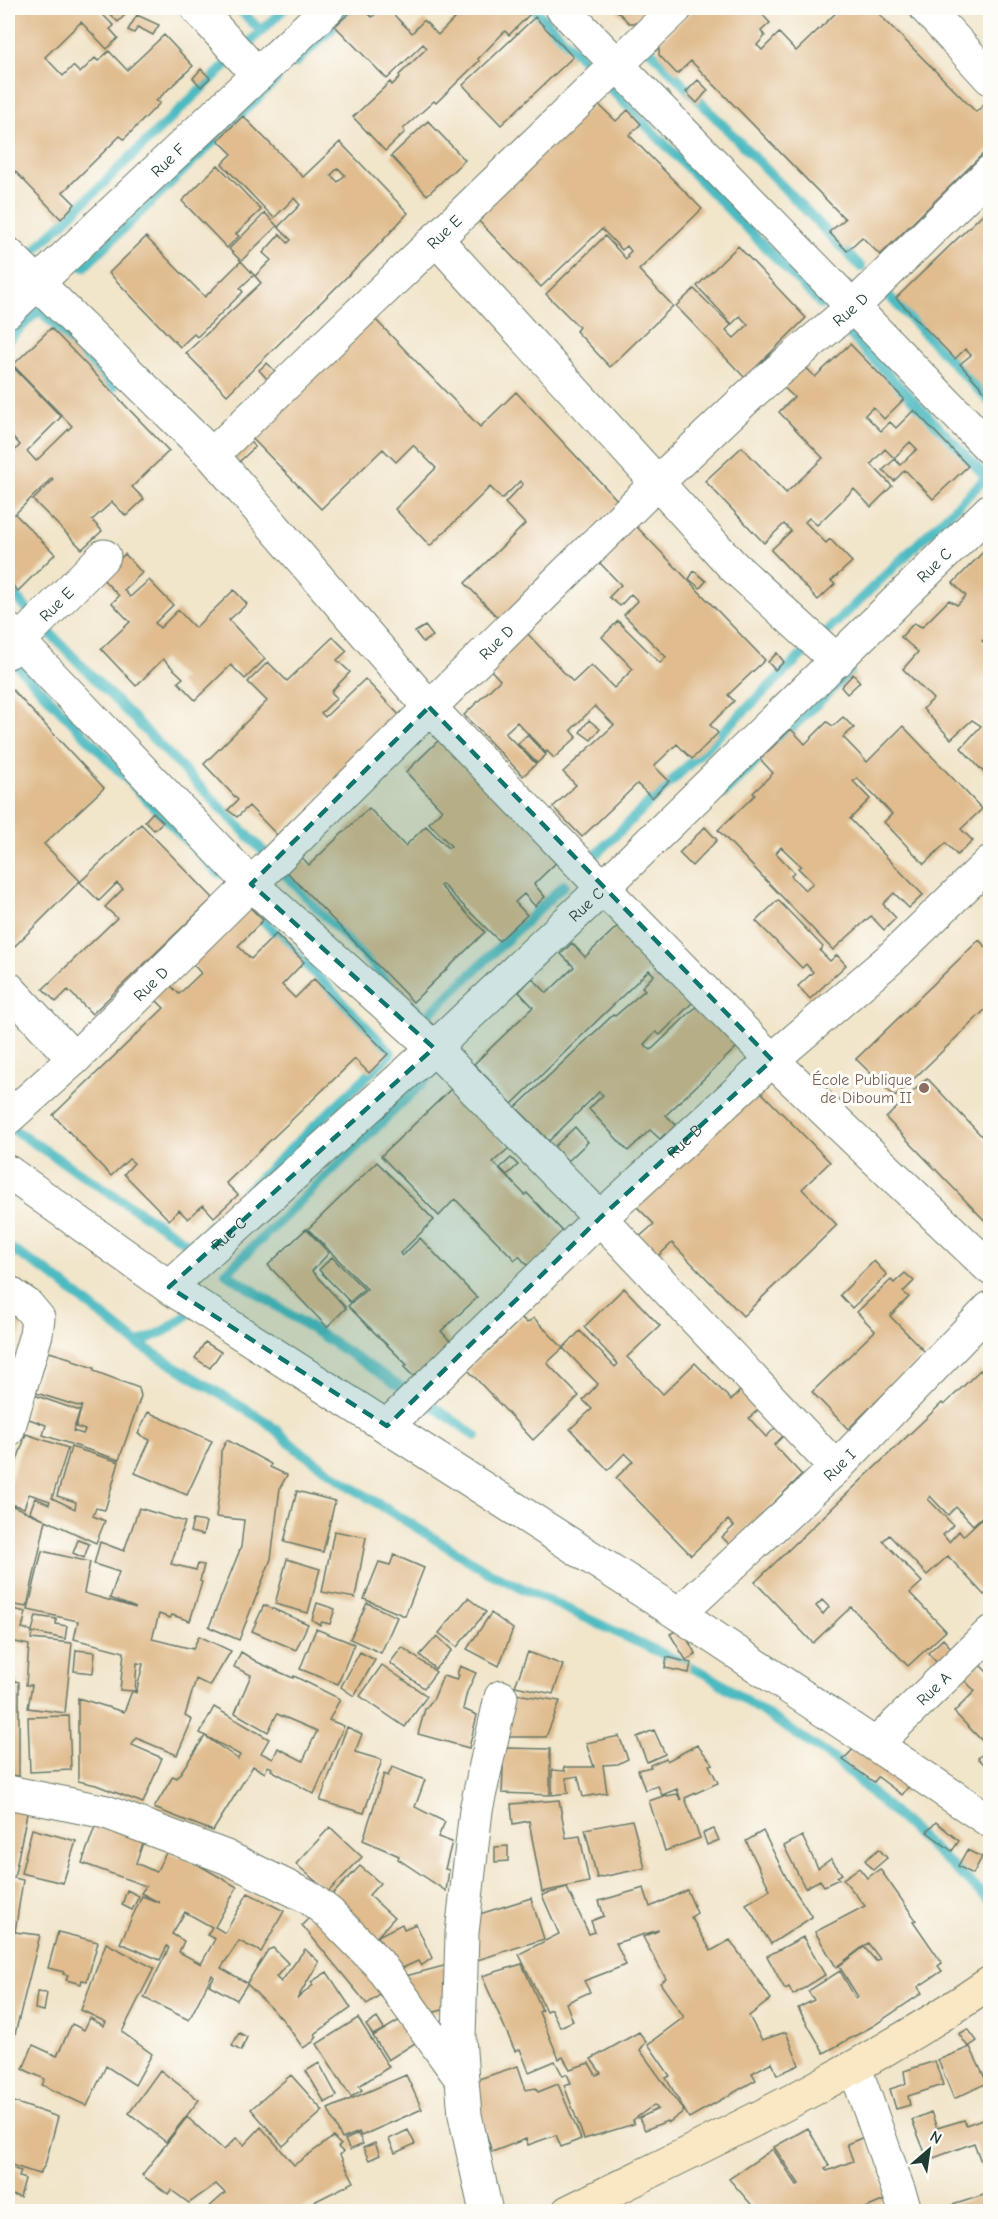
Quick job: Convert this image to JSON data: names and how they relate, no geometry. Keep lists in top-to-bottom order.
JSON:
{
  "streets": {
    "street": [
      "Rue F",
      "Rue E",
      "Rue D",
      "Rue C",
      "Rue B",
      "Rue I",
      "Rue A"
    ]
  },
  "places": ["École Publique de Diboum II"],
  "north": "top right"
}
